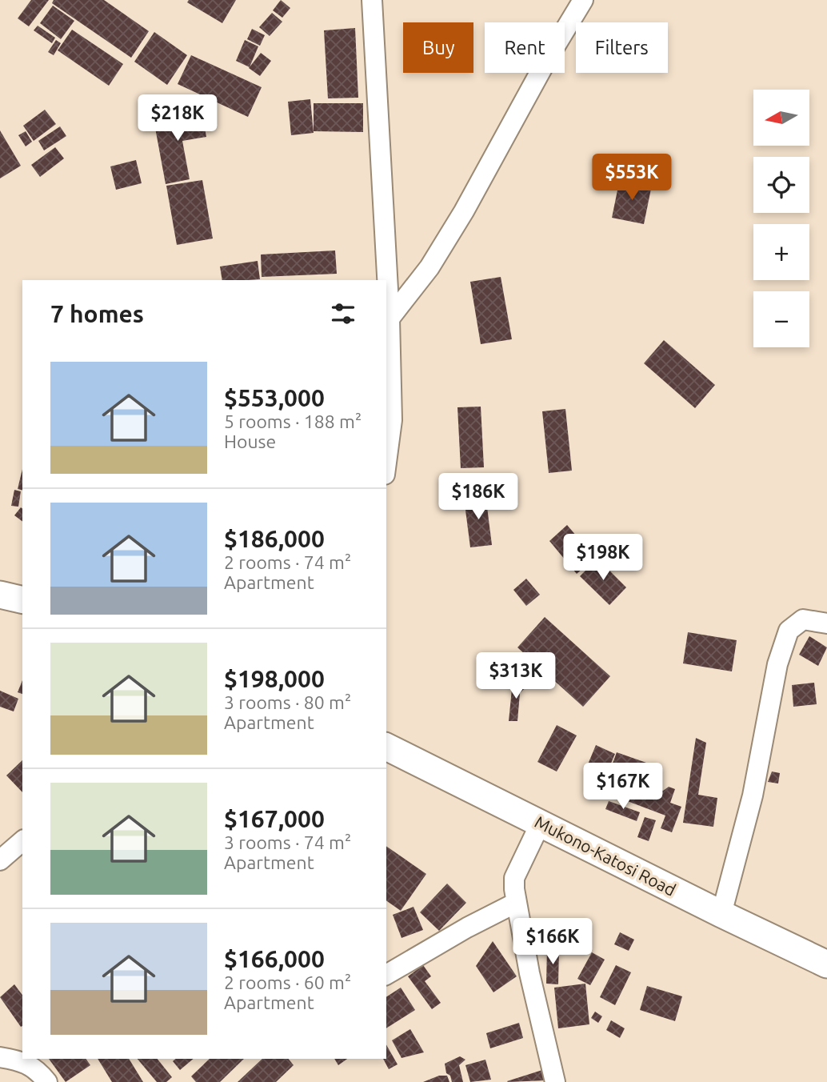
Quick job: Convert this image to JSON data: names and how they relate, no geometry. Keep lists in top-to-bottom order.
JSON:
{
  "streets": {
    "main road": ["Mukono-Katosi Road"]
  },
  "north": "left",
  "page": {
    "chip": ["Buy", "Rent", "Filters"],
    "map_buttons": ["+", "−"],
    "price": [
      "$218K",
      "$553K",
      "$186K",
      "$198K",
      "$313K",
      "$167K",
      "$166K"
    ],
    "heading": "7 homes",
    "list": [
      {
        "name": "$553,000",
        "note": "5 rooms · 188 m² · House"
      },
      {
        "name": "$186,000",
        "note": "2 rooms · 74 m² · Apartment"
      },
      {
        "name": "$198,000",
        "note": "3 rooms · 80 m² · Apartment"
      },
      {
        "name": "$167,000",
        "note": "3 rooms · 74 m² · Apartment"
      },
      {
        "name": "$166,000",
        "note": "2 rooms · 60 m² · Apartment"
      }
    ]
  }
}
